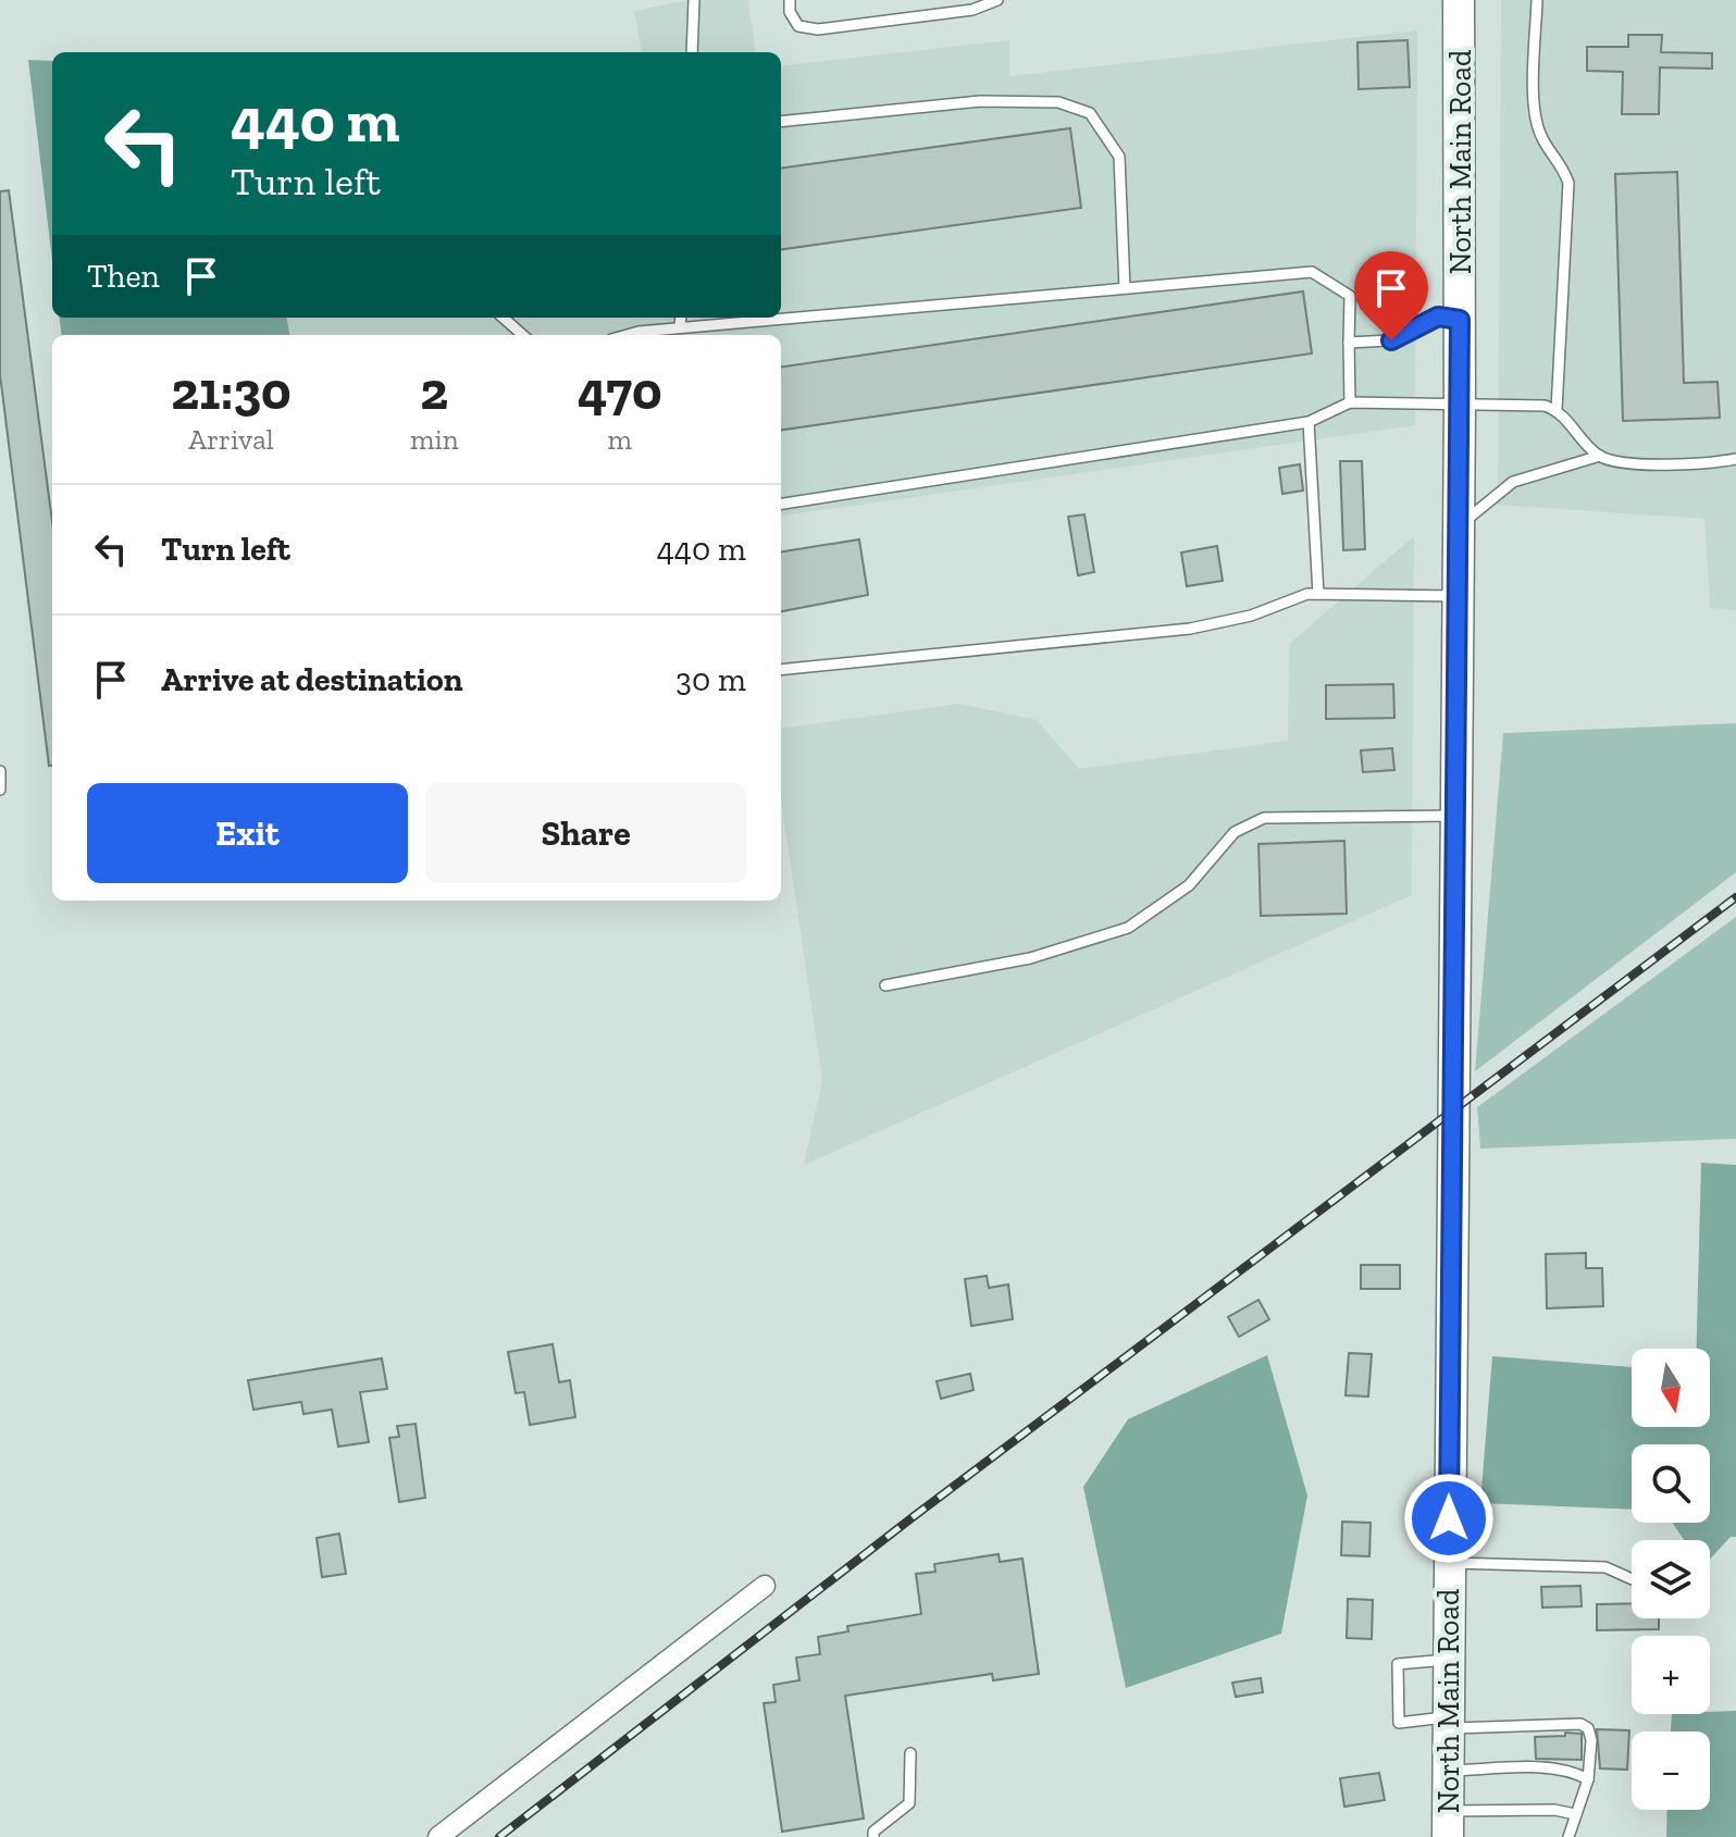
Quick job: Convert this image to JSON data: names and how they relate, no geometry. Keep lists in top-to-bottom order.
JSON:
{
  "streets": {
    "main road": ["North Main Road"]
  },
  "north": "bottom",
  "page": {
    "turn": ["440 m", "Turn left"],
    "then": "Then",
    "eta": [
      "21:30",
      "Arrival",
      "2",
      "min",
      "470",
      "m"
    ],
    "list": [
      {
        "name": "Turn left",
        "value": "440 m"
      },
      {
        "name": "Arrive at destination",
        "value": "30 m"
      }
    ],
    "buttons": ["Exit", "Share"],
    "map_buttons": ["+", "−"]
  }
}
